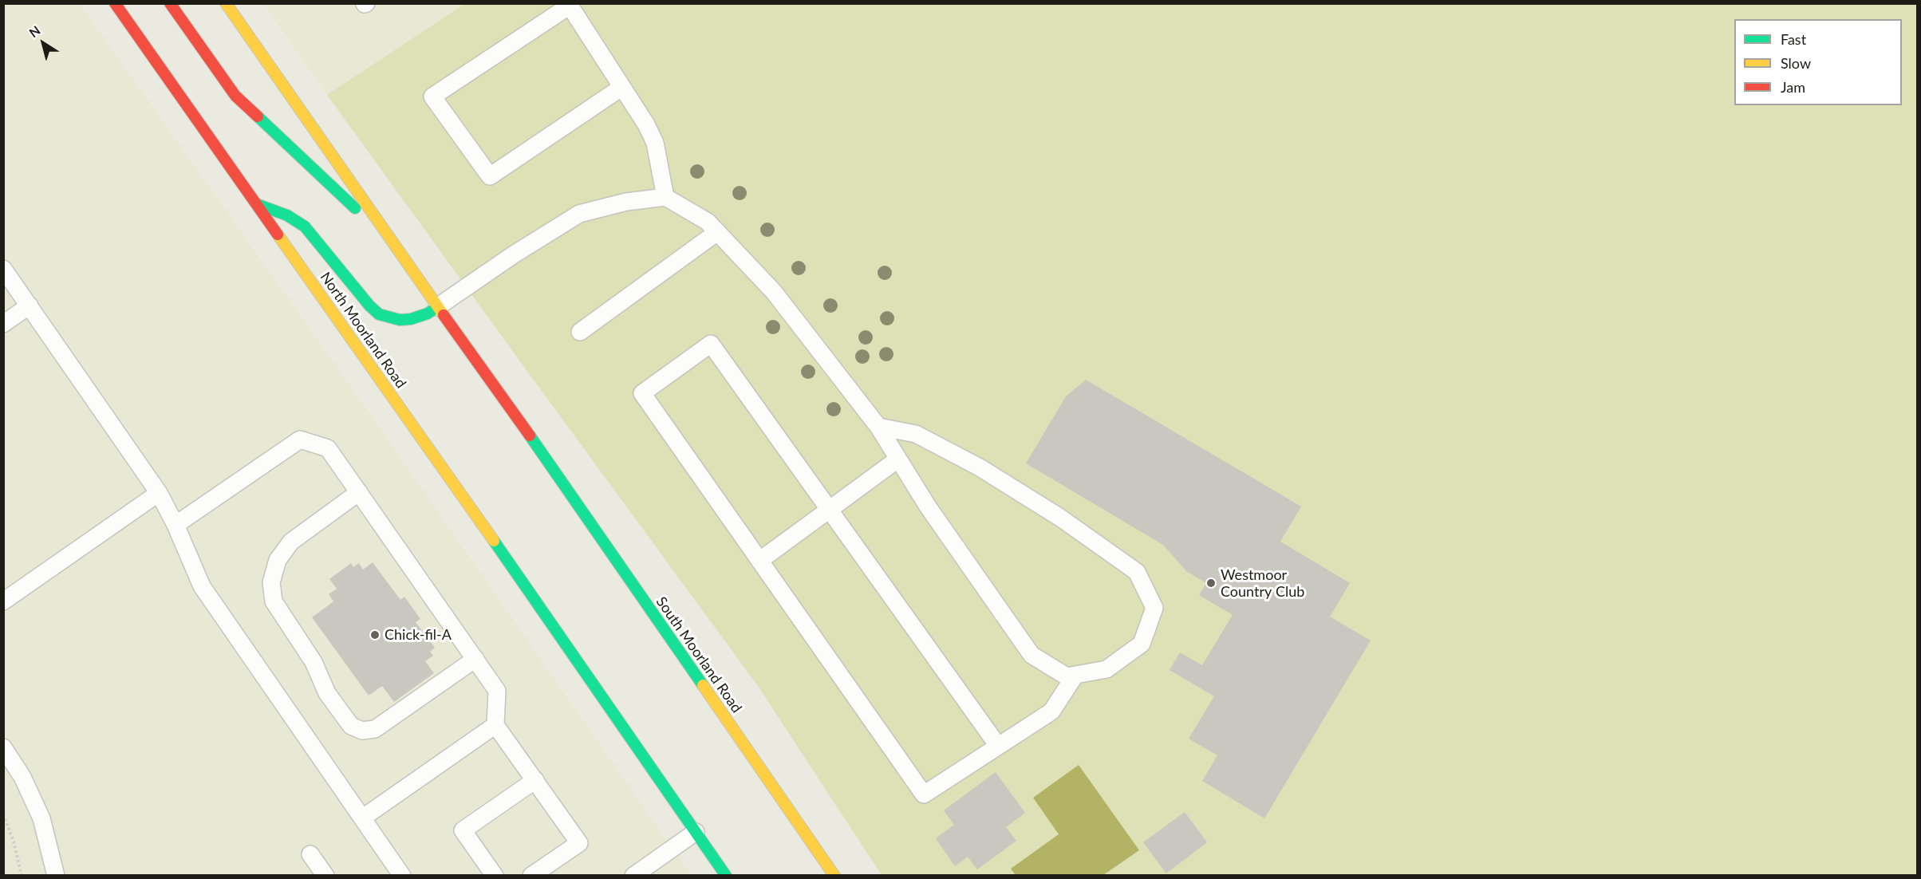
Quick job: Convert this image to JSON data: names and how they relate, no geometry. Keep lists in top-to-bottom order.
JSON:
{
  "streets": {
    "main road": ["North Moorland Road", "South Moorland Road"]
  },
  "places": ["Westmoor Country Club", "Chick-fil-A"],
  "legend": ["Fast", "Slow", "Jam"],
  "north": "top left"
}
